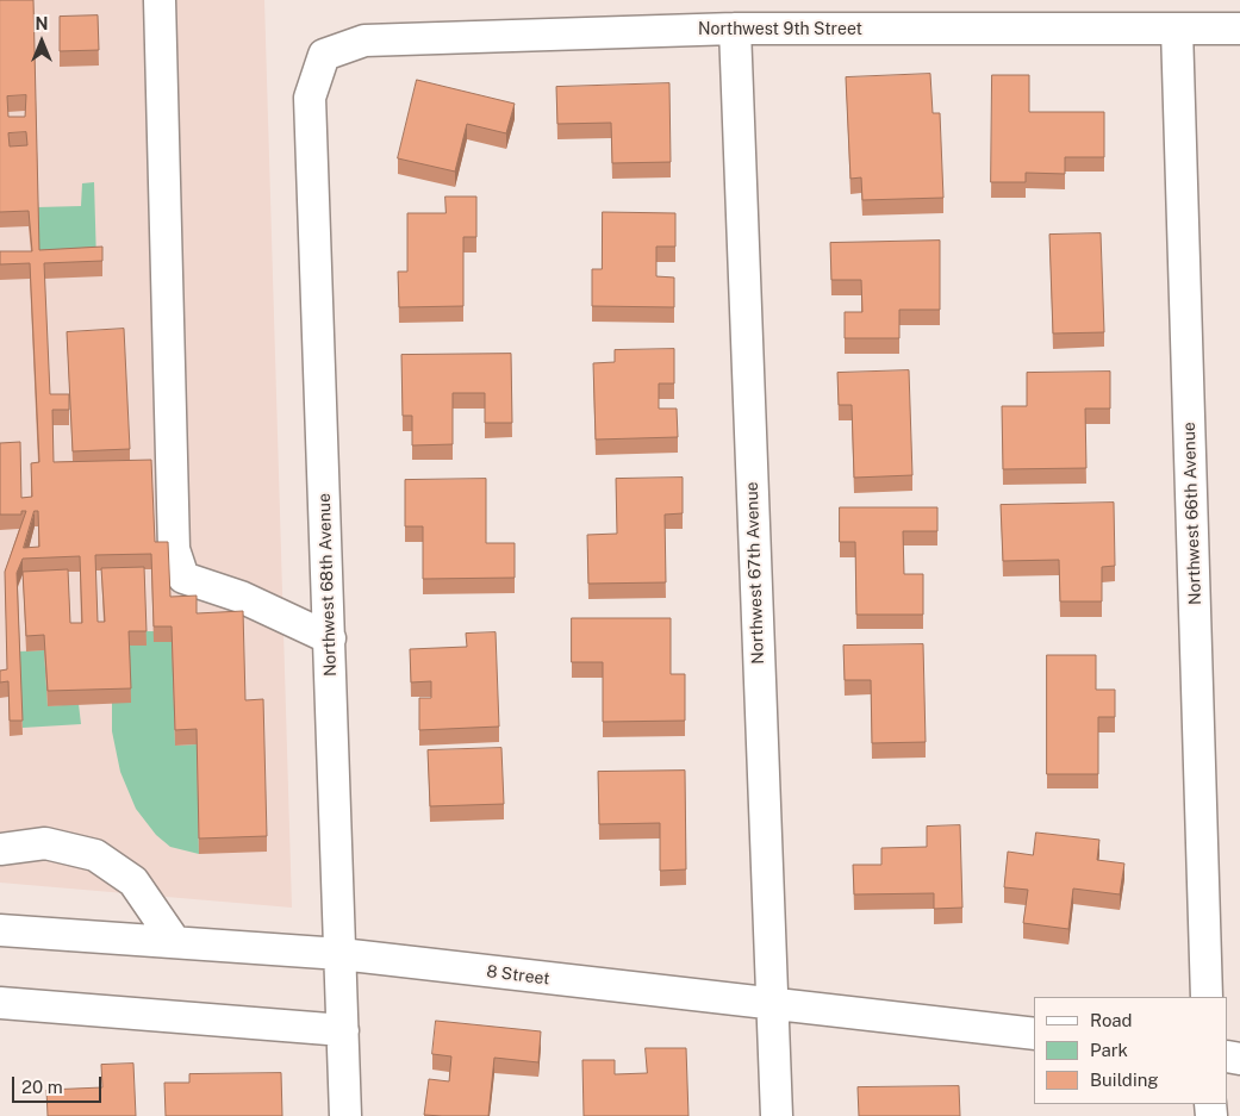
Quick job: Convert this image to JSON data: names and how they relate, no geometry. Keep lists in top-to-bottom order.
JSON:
{
  "streets": {
    "street": [
      "Northwest 9th Street",
      "Northwest 66th Avenue",
      "Northwest 67th Avenue",
      "Northwest 68th Avenue",
      "8 Street"
    ]
  },
  "crossings": [
    ["Northwest 9th Street", "Northwest 66th Avenue"],
    ["Northwest 9th Street", "Northwest 67th Avenue"],
    ["Northwest 9th Street", "Northwest 68th Avenue"],
    ["Northwest 67th Avenue", "8 Street"],
    ["Northwest 68th Avenue", "8 Street"]
  ],
  "legend": ["Road", "Park", "Building"],
  "scale_bar": "20 m",
  "north": "top"
}
